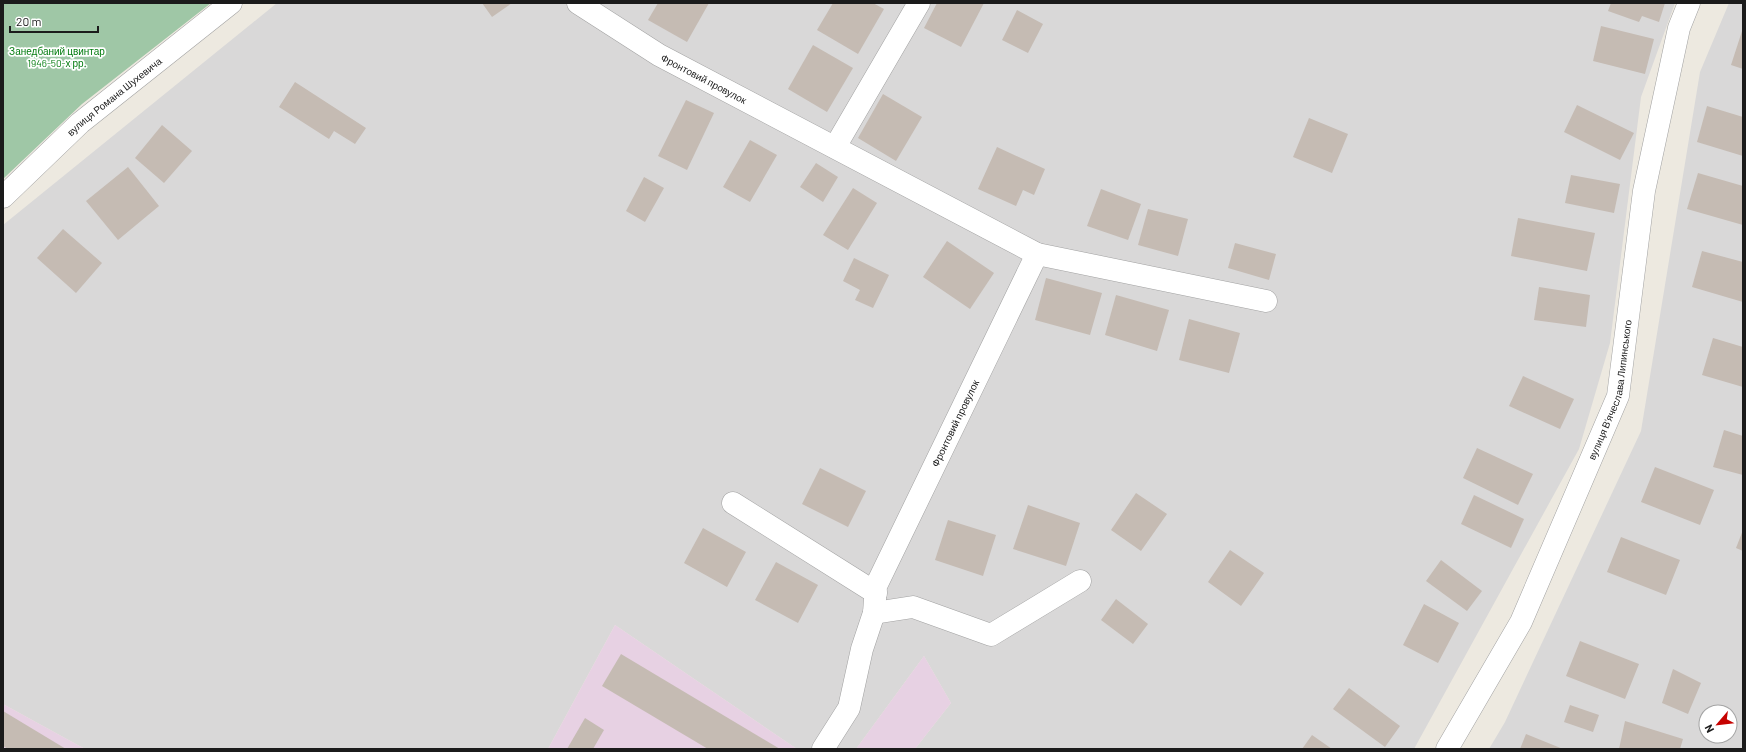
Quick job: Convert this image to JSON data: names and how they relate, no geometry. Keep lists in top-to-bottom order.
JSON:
{
  "streets": {
    "street": ["Фронтовий провулок", "вулиця Романа Шухевича", "вулиця В'ячеслава Липинського"]
  },
  "parks": ["Занедбаний цвинтар 1946-50-х рр."],
  "scale_bar": "20 m",
  "north": "bottom left"
}
